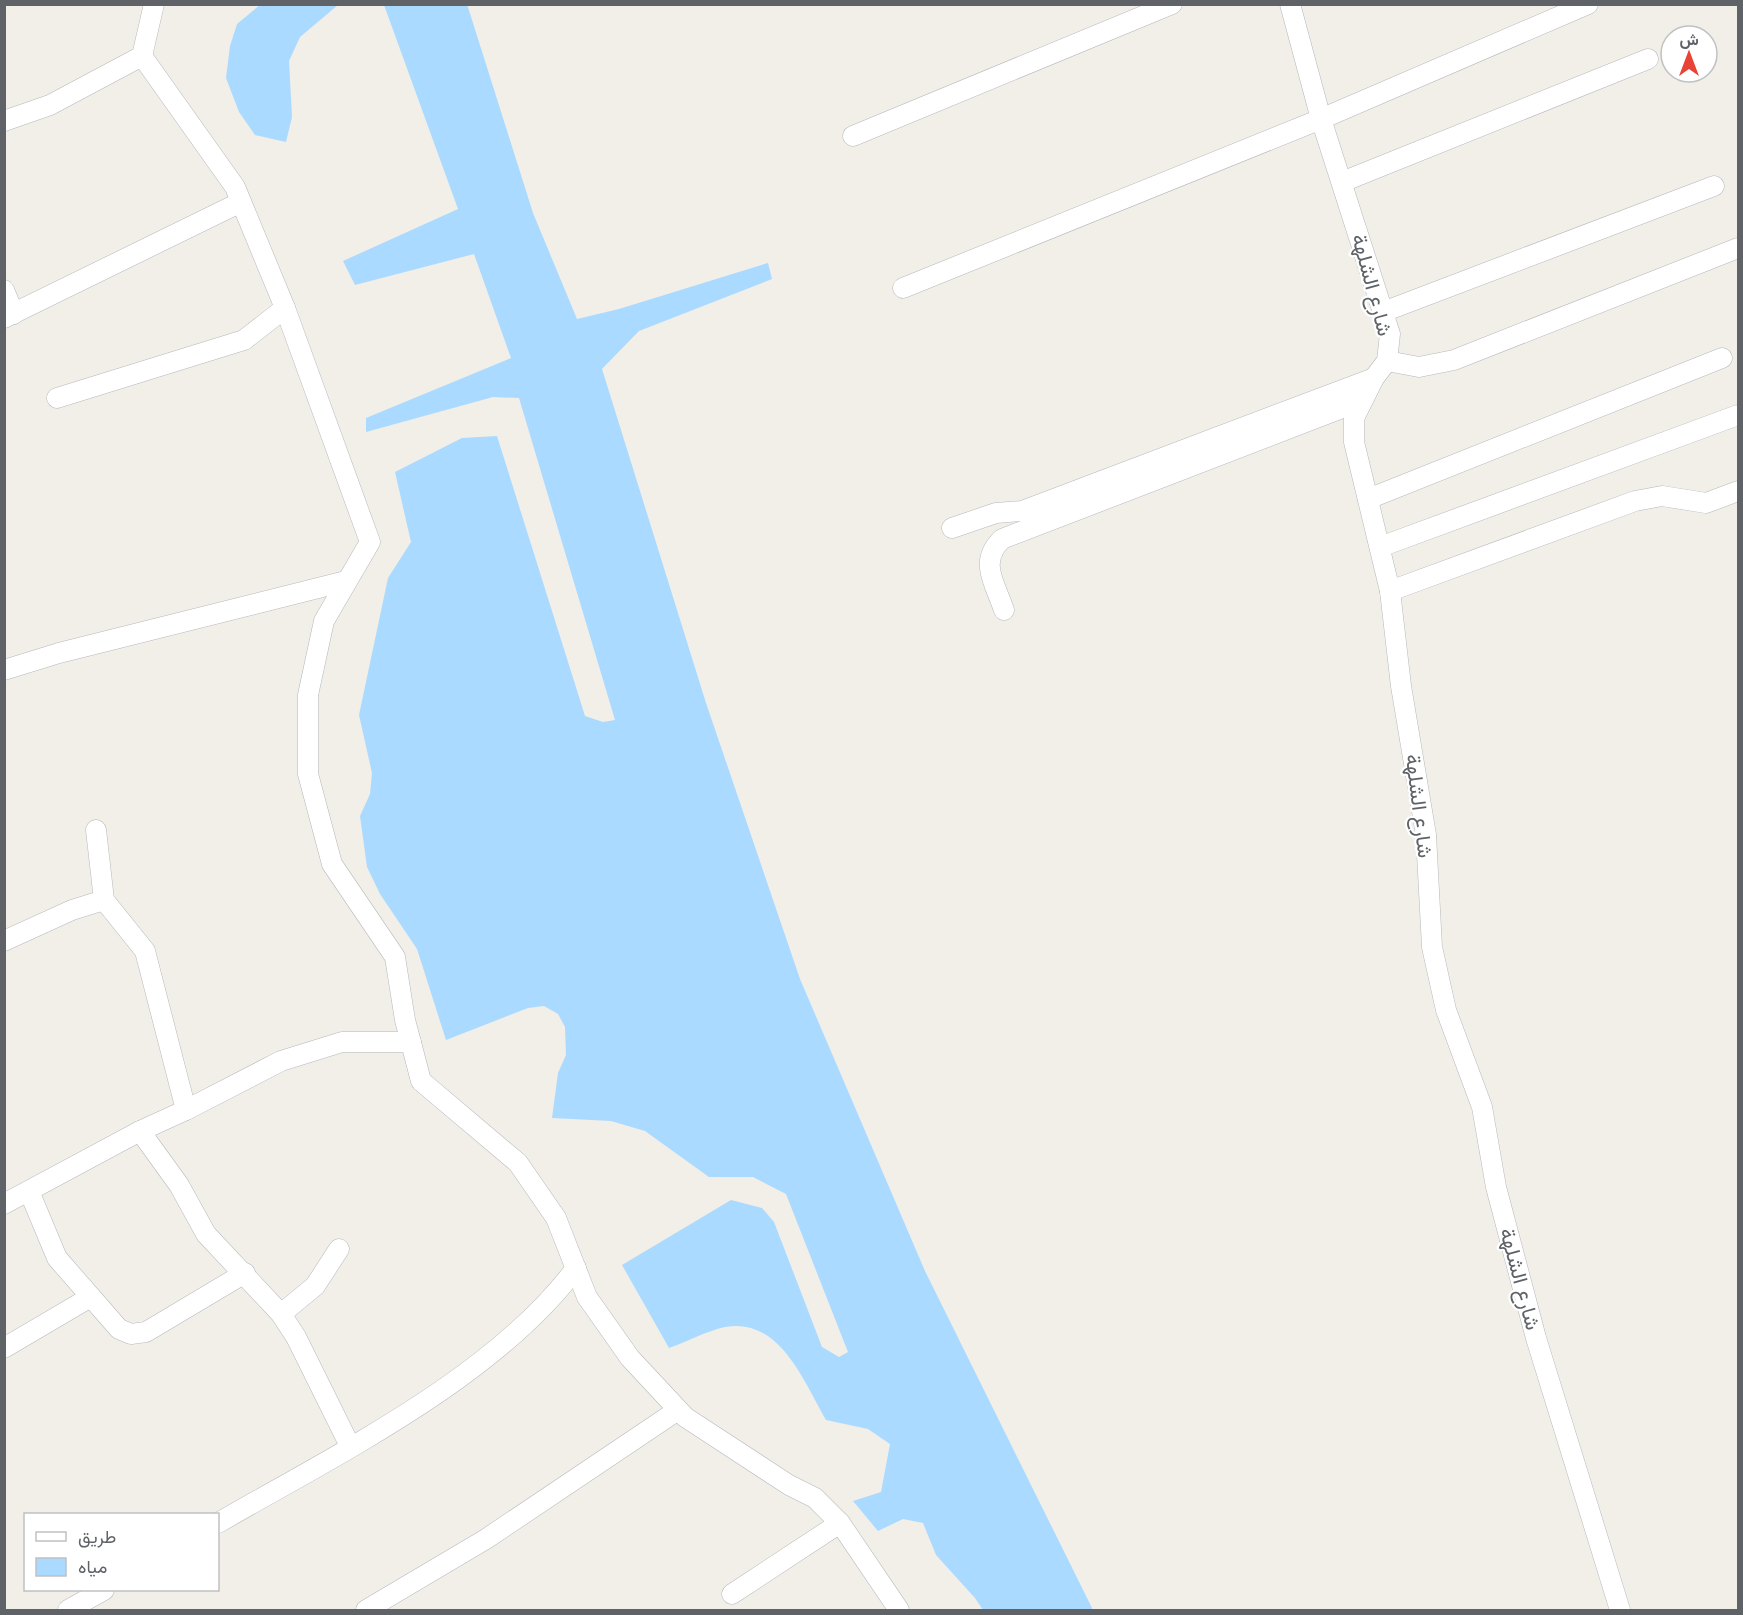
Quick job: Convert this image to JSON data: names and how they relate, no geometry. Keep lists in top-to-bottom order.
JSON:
{
  "streets": {
    "street": ["شارع الشلهة"]
  },
  "legend": ["طريق", "مياه"],
  "north": "top"
}
